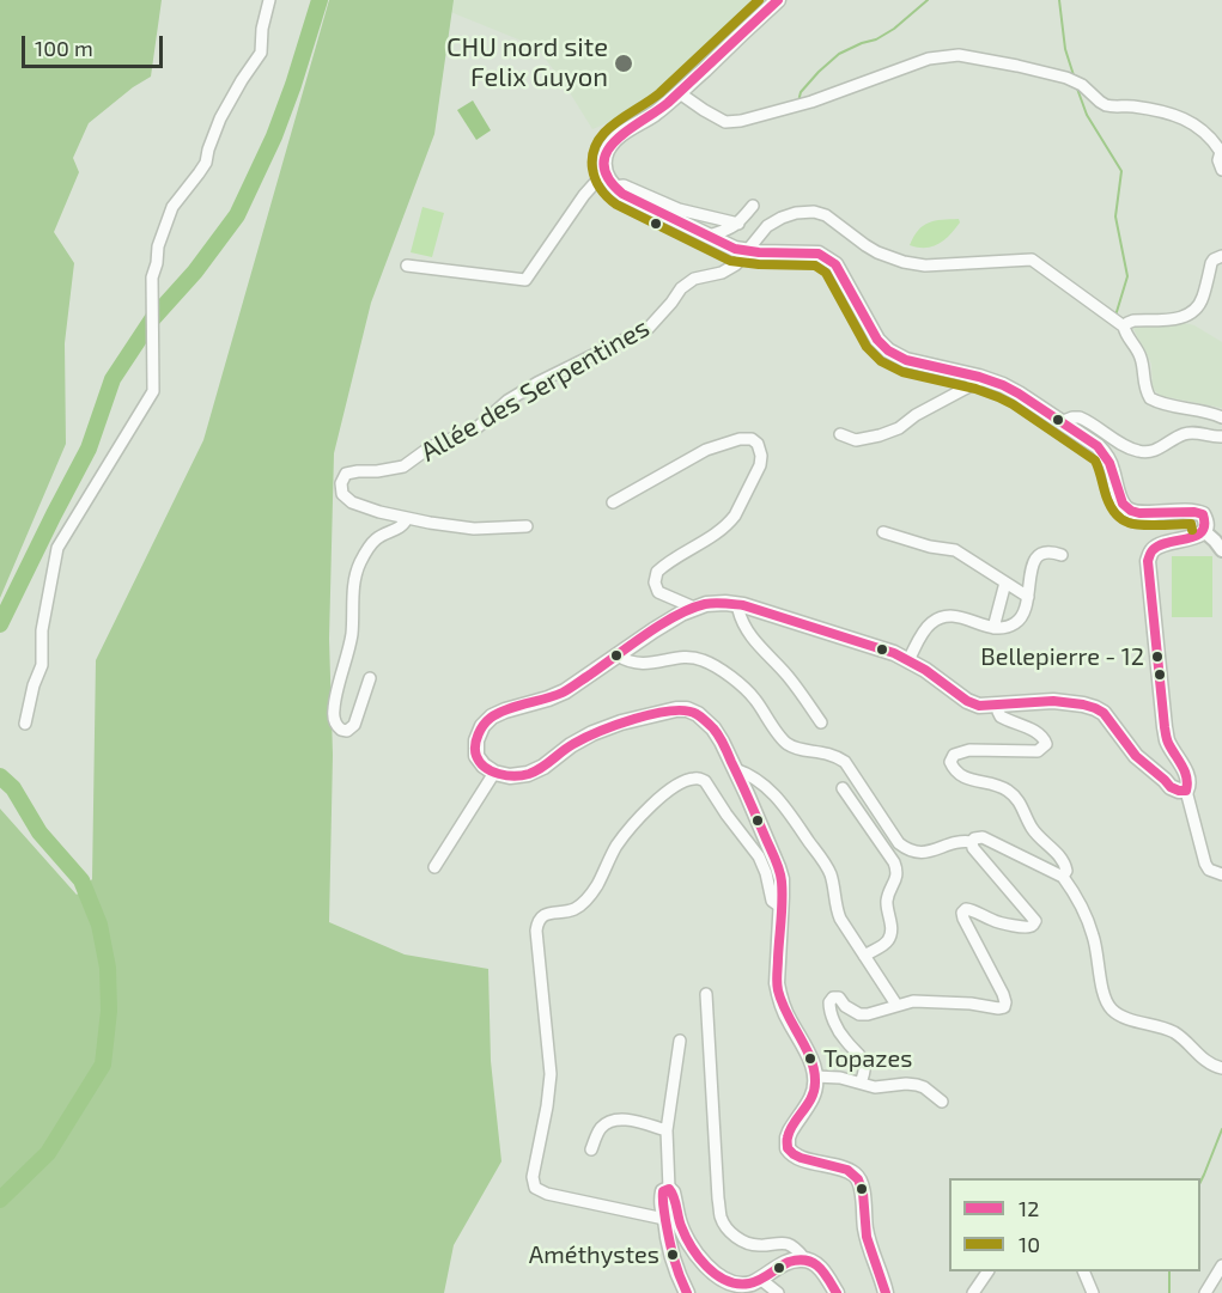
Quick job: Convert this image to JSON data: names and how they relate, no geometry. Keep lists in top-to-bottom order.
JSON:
{
  "streets": {
    "street": ["Allée des Serpentines"]
  },
  "places": [
    "CHU nord site Felix Guyon",
    "Bellepierre - 12",
    "Topazes",
    "Améthystes"
  ],
  "lines": ["transit line 12", "transit line 10"],
  "legend": ["12", "10"],
  "scale_bar": "100 m"
}
